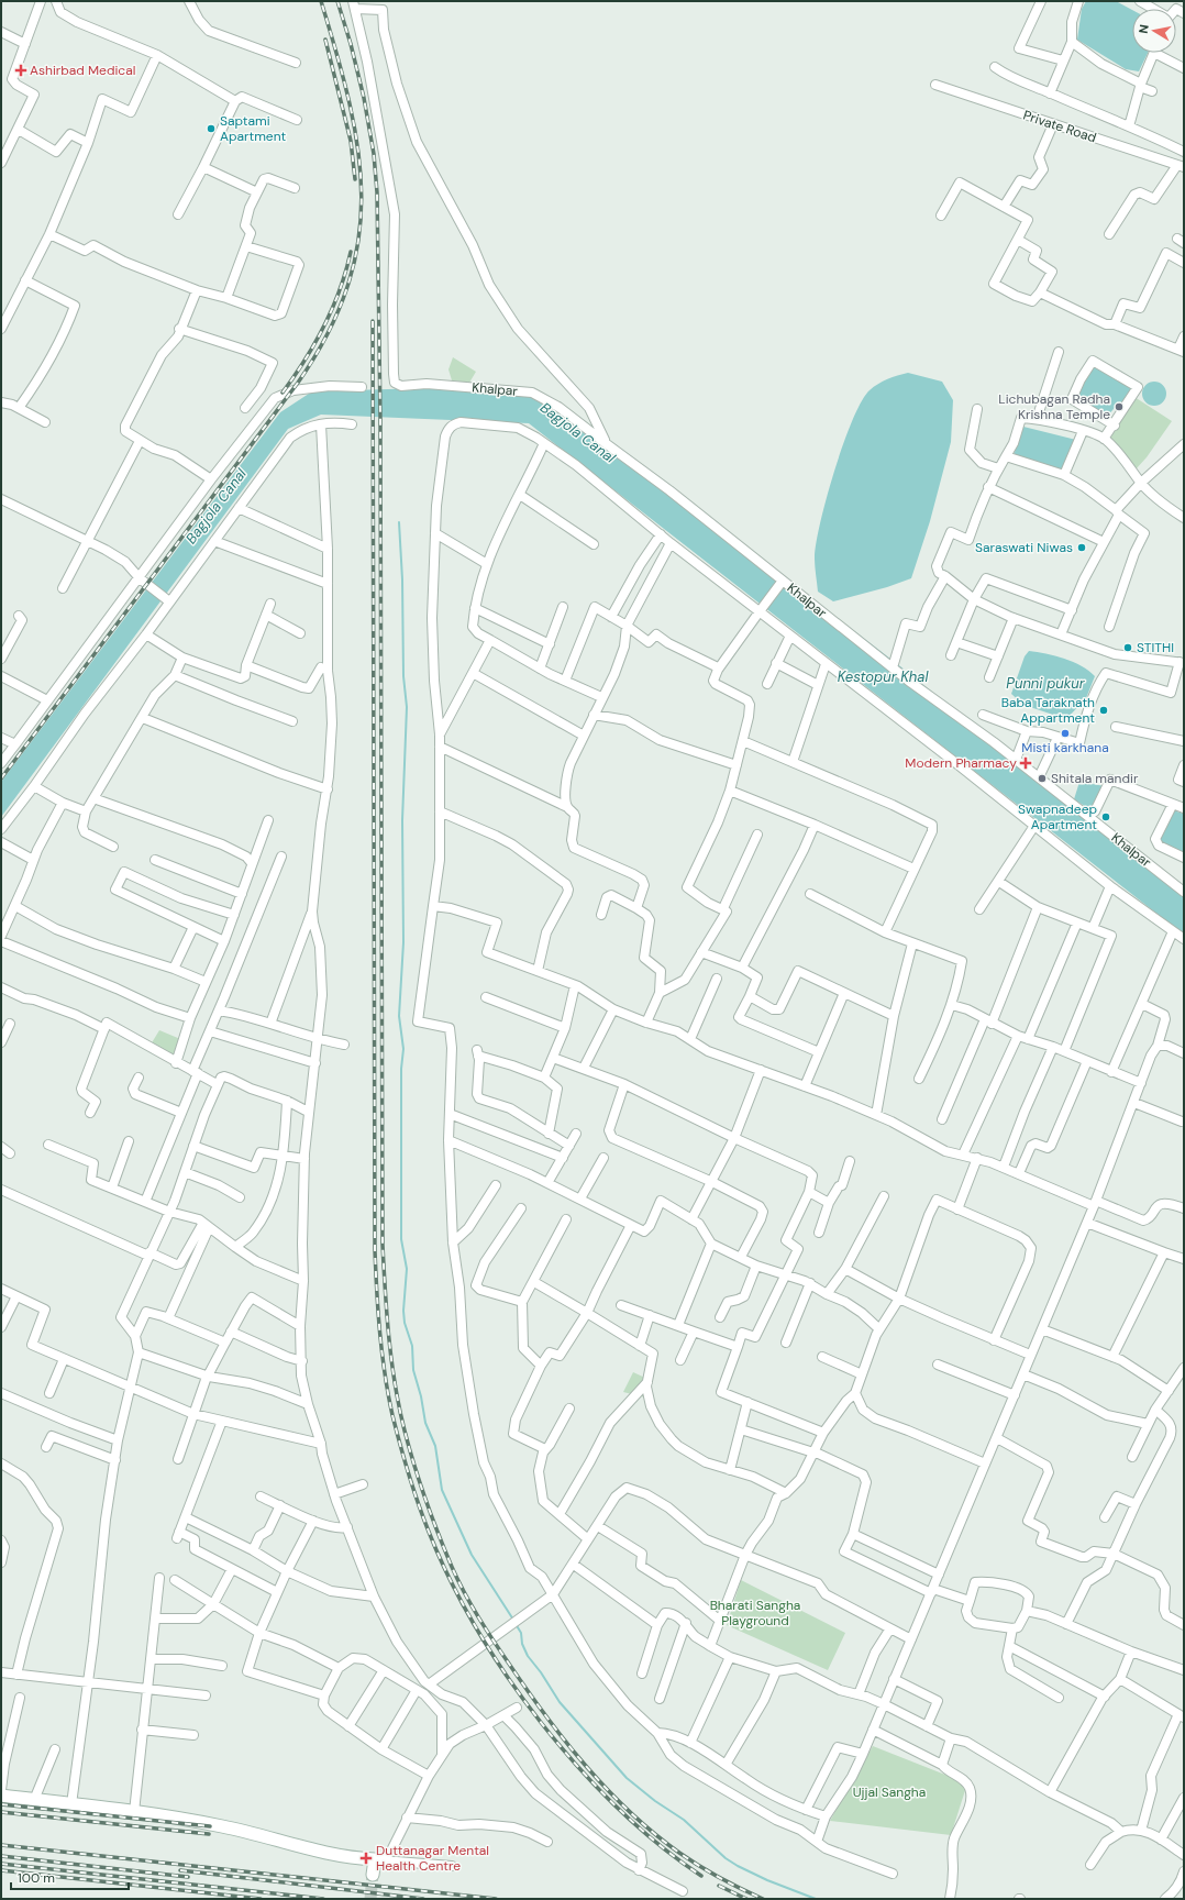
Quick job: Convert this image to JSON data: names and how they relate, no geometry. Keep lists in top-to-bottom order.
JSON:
{
  "streets": {
    "street": ["Private Road", "Khalpar"]
  },
  "water": ["Bagjola Canal", "Kestopur Khal", "Punni pukur"],
  "parks": ["Bharati Sangha Playground", "Ujjal Sangha"],
  "places": {
    "health": ["Ashirbad Medical", "Modern Pharmacy", "Duttanagar Mental Health Centre"],
    "other": [
      "Saptami Apartment",
      "Lichubagan Radha Krishna Temple",
      "Saraswati Niwas",
      "STITHI",
      "Baba Taraknath Appartment",
      "Misti karkhana",
      "Shitala mandir",
      "Swapnadeep Apartment"
    ]
  },
  "scale_bar": "100 m",
  "north": "left"
}
